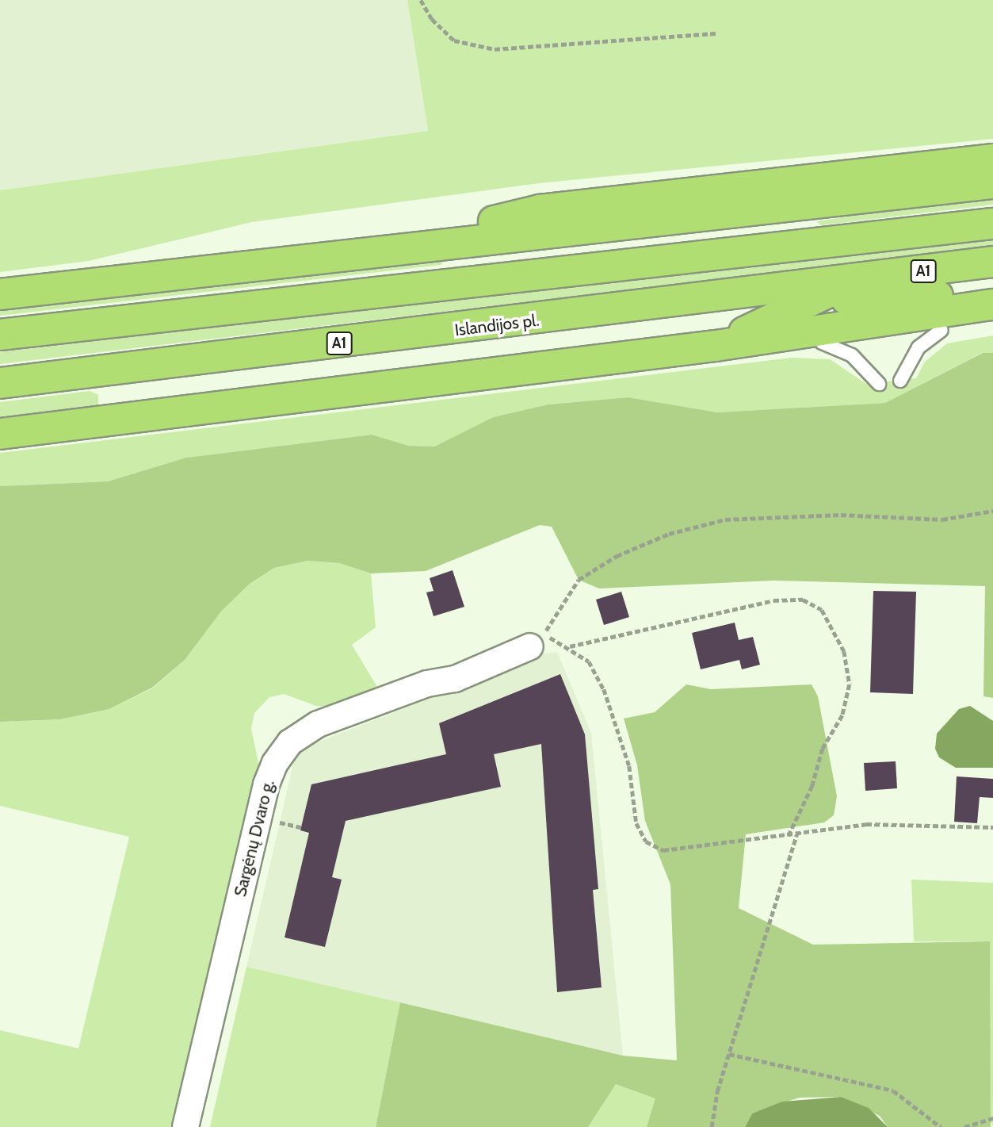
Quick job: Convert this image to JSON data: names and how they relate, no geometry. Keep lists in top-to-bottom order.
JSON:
{
  "streets": {
    "highway": ["A1", "Islandijos pl."],
    "street": ["Sargėnų Dvaro g."]
  }
}
